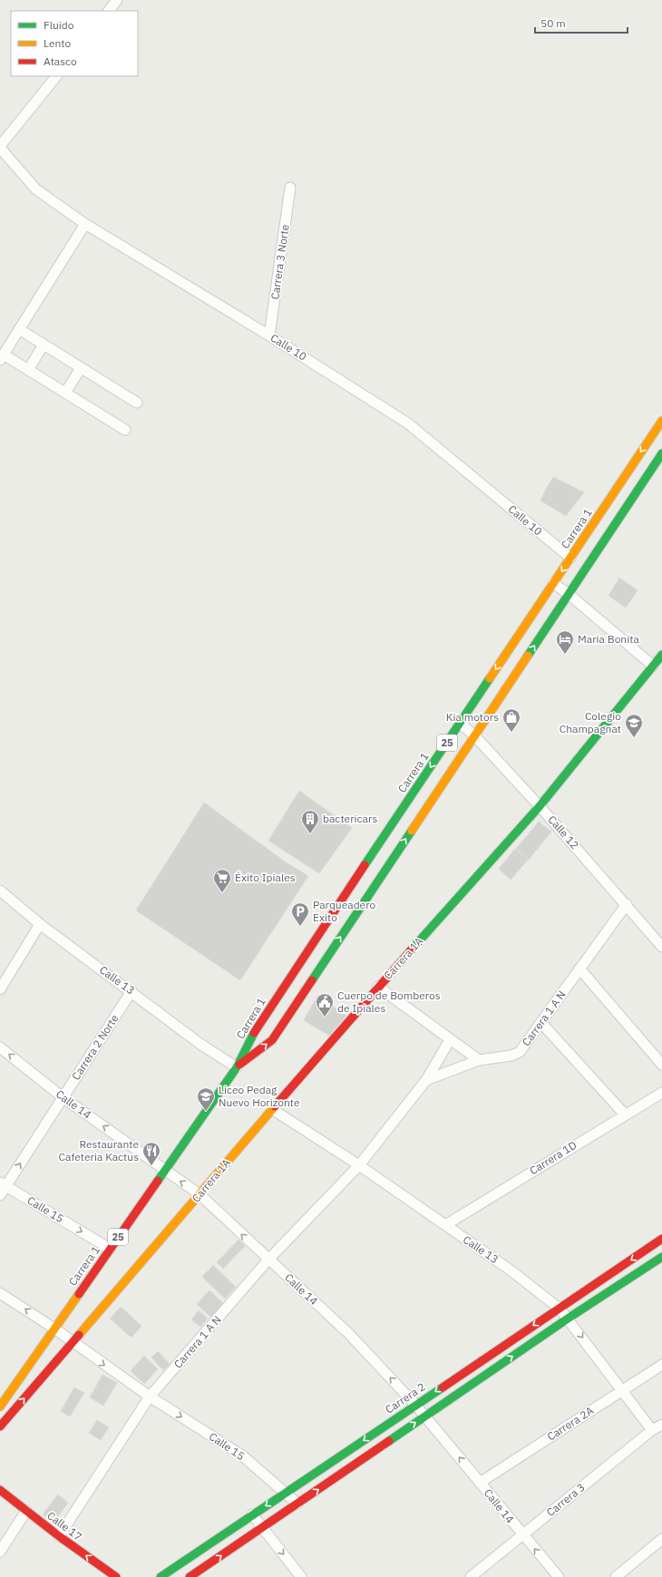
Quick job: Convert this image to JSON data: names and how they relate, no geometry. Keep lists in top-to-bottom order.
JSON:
{
  "streets": {
    "street": [
      "Carrera 3 Norte",
      "Calle 10",
      "Carrera 1",
      "25",
      "Calle 12",
      "Carrera 1A",
      "Calle 13",
      "Carrera 1 A N",
      "Carrera 2 Norte",
      "Calle 14",
      "Carrera 1D",
      "Calle 15",
      "Carrera 2",
      "Carrera 2A",
      "Carrera 3",
      "Calle 17"
    ]
  },
  "crossings": [
    ["Carrera 3 Norte", "Calle 10"],
    ["Calle 10", "Carrera 1"],
    ["Carrera 1", "Calle 12"],
    ["Carrera 1", "Calle 13"],
    ["Carrera 1", "Calle 14"],
    ["Carrera 1", "Calle 15"],
    ["Calle 12", "Carrera 1A"],
    ["Calle 12", "Carrera 1 A N"],
    ["Carrera 1A", "Calle 13"],
    ["Carrera 1A", "Calle 14"],
    ["Carrera 1A", "Calle 15"],
    ["Calle 13", "Carrera 1 A N"],
    ["Calle 13", "Carrera 2 Norte"],
    ["Calle 13", "Carrera 1D"],
    ["Calle 13", "Carrera 2"],
    ["Calle 13", "Carrera 2A"],
    ["Calle 13", "Carrera 3"],
    ["Carrera 1 A N", "Calle 14"],
    ["Carrera 1 A N", "Calle 15"],
    ["Carrera 1 A N", "Calle 17"],
    ["Carrera 2 Norte", "Calle 14"],
    ["Carrera 2 Norte", "Calle 15"],
    ["Calle 14", "Carrera 2"],
    ["Calle 14", "Carrera 2A"],
    ["Calle 14", "Carrera 3"],
    ["Calle 15", "Carrera 2"]
  ],
  "one_way": ["Carrera 2 Norte", "Calle 14", "Calle 17"],
  "places": {
    "hotel": ["Maria Bonita"],
    "shop": ["Kia motors"],
    "school or university": ["Colegio Champagnat", "Liceo Pedag Nuevo Horizonte"],
    "building": ["bactericars"],
    "supermarket": ["Éxito Ipiales"],
    "parking": ["Parqueadero Exito"],
    "public building": ["Cuerpo de Bomberos de Ipiales"],
    "restaurant": ["Restaurante Cafeteria Kactus"]
  },
  "legend": ["Fluido", "Lento", "Atasco"],
  "scale_bar": "50 m"
}
